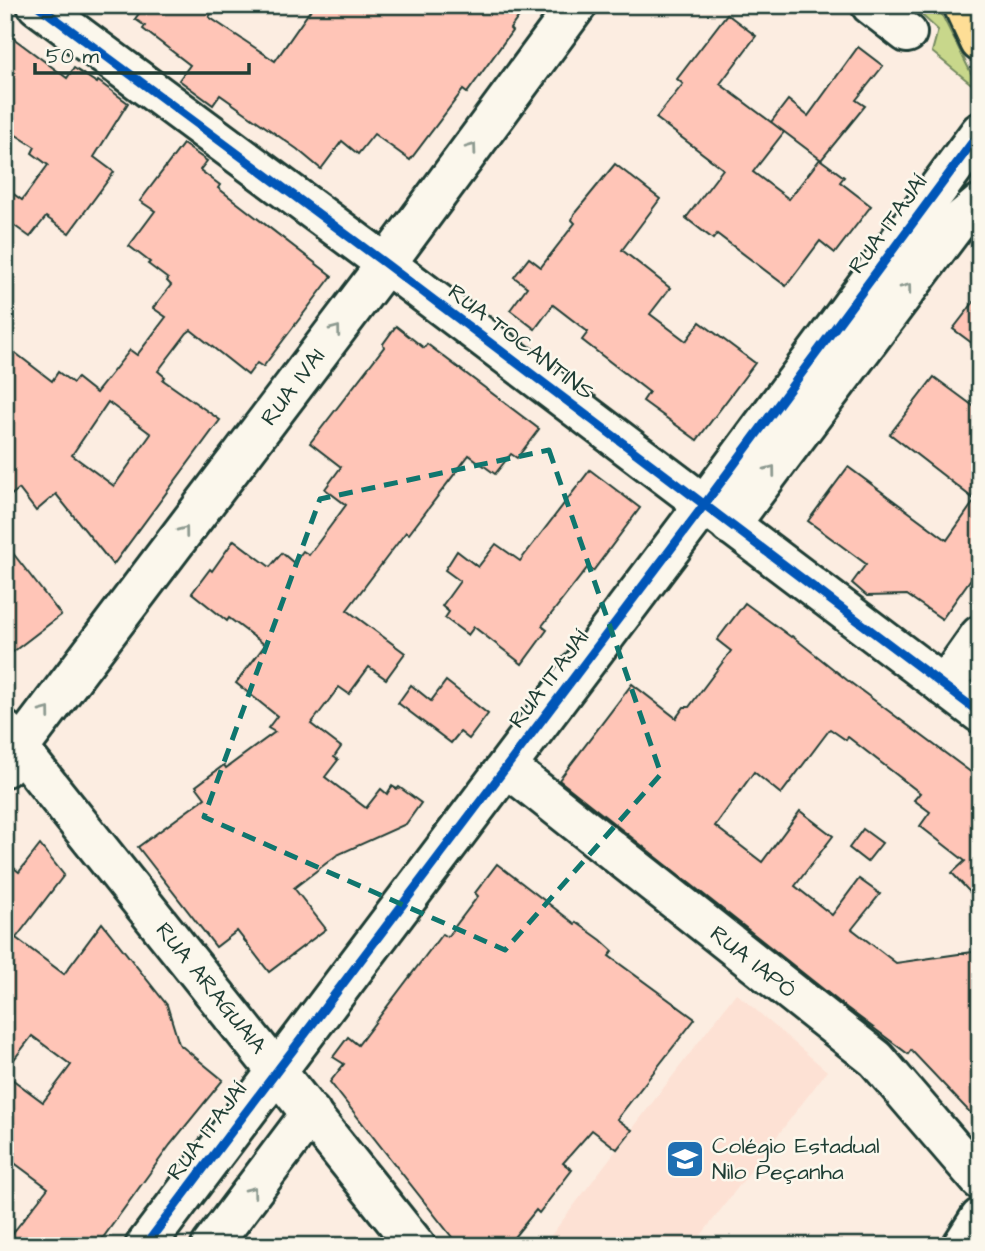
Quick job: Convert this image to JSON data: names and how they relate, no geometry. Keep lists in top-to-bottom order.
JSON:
{
  "streets": {
    "street": [
      "RUA ITAJAÍ",
      "RUA TOCANTINS",
      "RUA IVAI",
      "RUA IAPÓ",
      "RUA ARAGUAIA"
    ]
  },
  "crossings": [
    ["RUA ITAJAÍ", "RUA TOCANTINS"],
    ["RUA ITAJAÍ", "RUA IAPÓ"],
    ["RUA ITAJAÍ", "RUA ARAGUAIA"],
    ["RUA TOCANTINS", "RUA IVAI"],
    ["RUA IVAI", "RUA ARAGUAIA"]
  ],
  "one_way": ["RUA IVAI"],
  "places": {
    "school or university": ["Colégio Estadual Nilo Peçanha"]
  },
  "scale_bar": "50 m"
}
